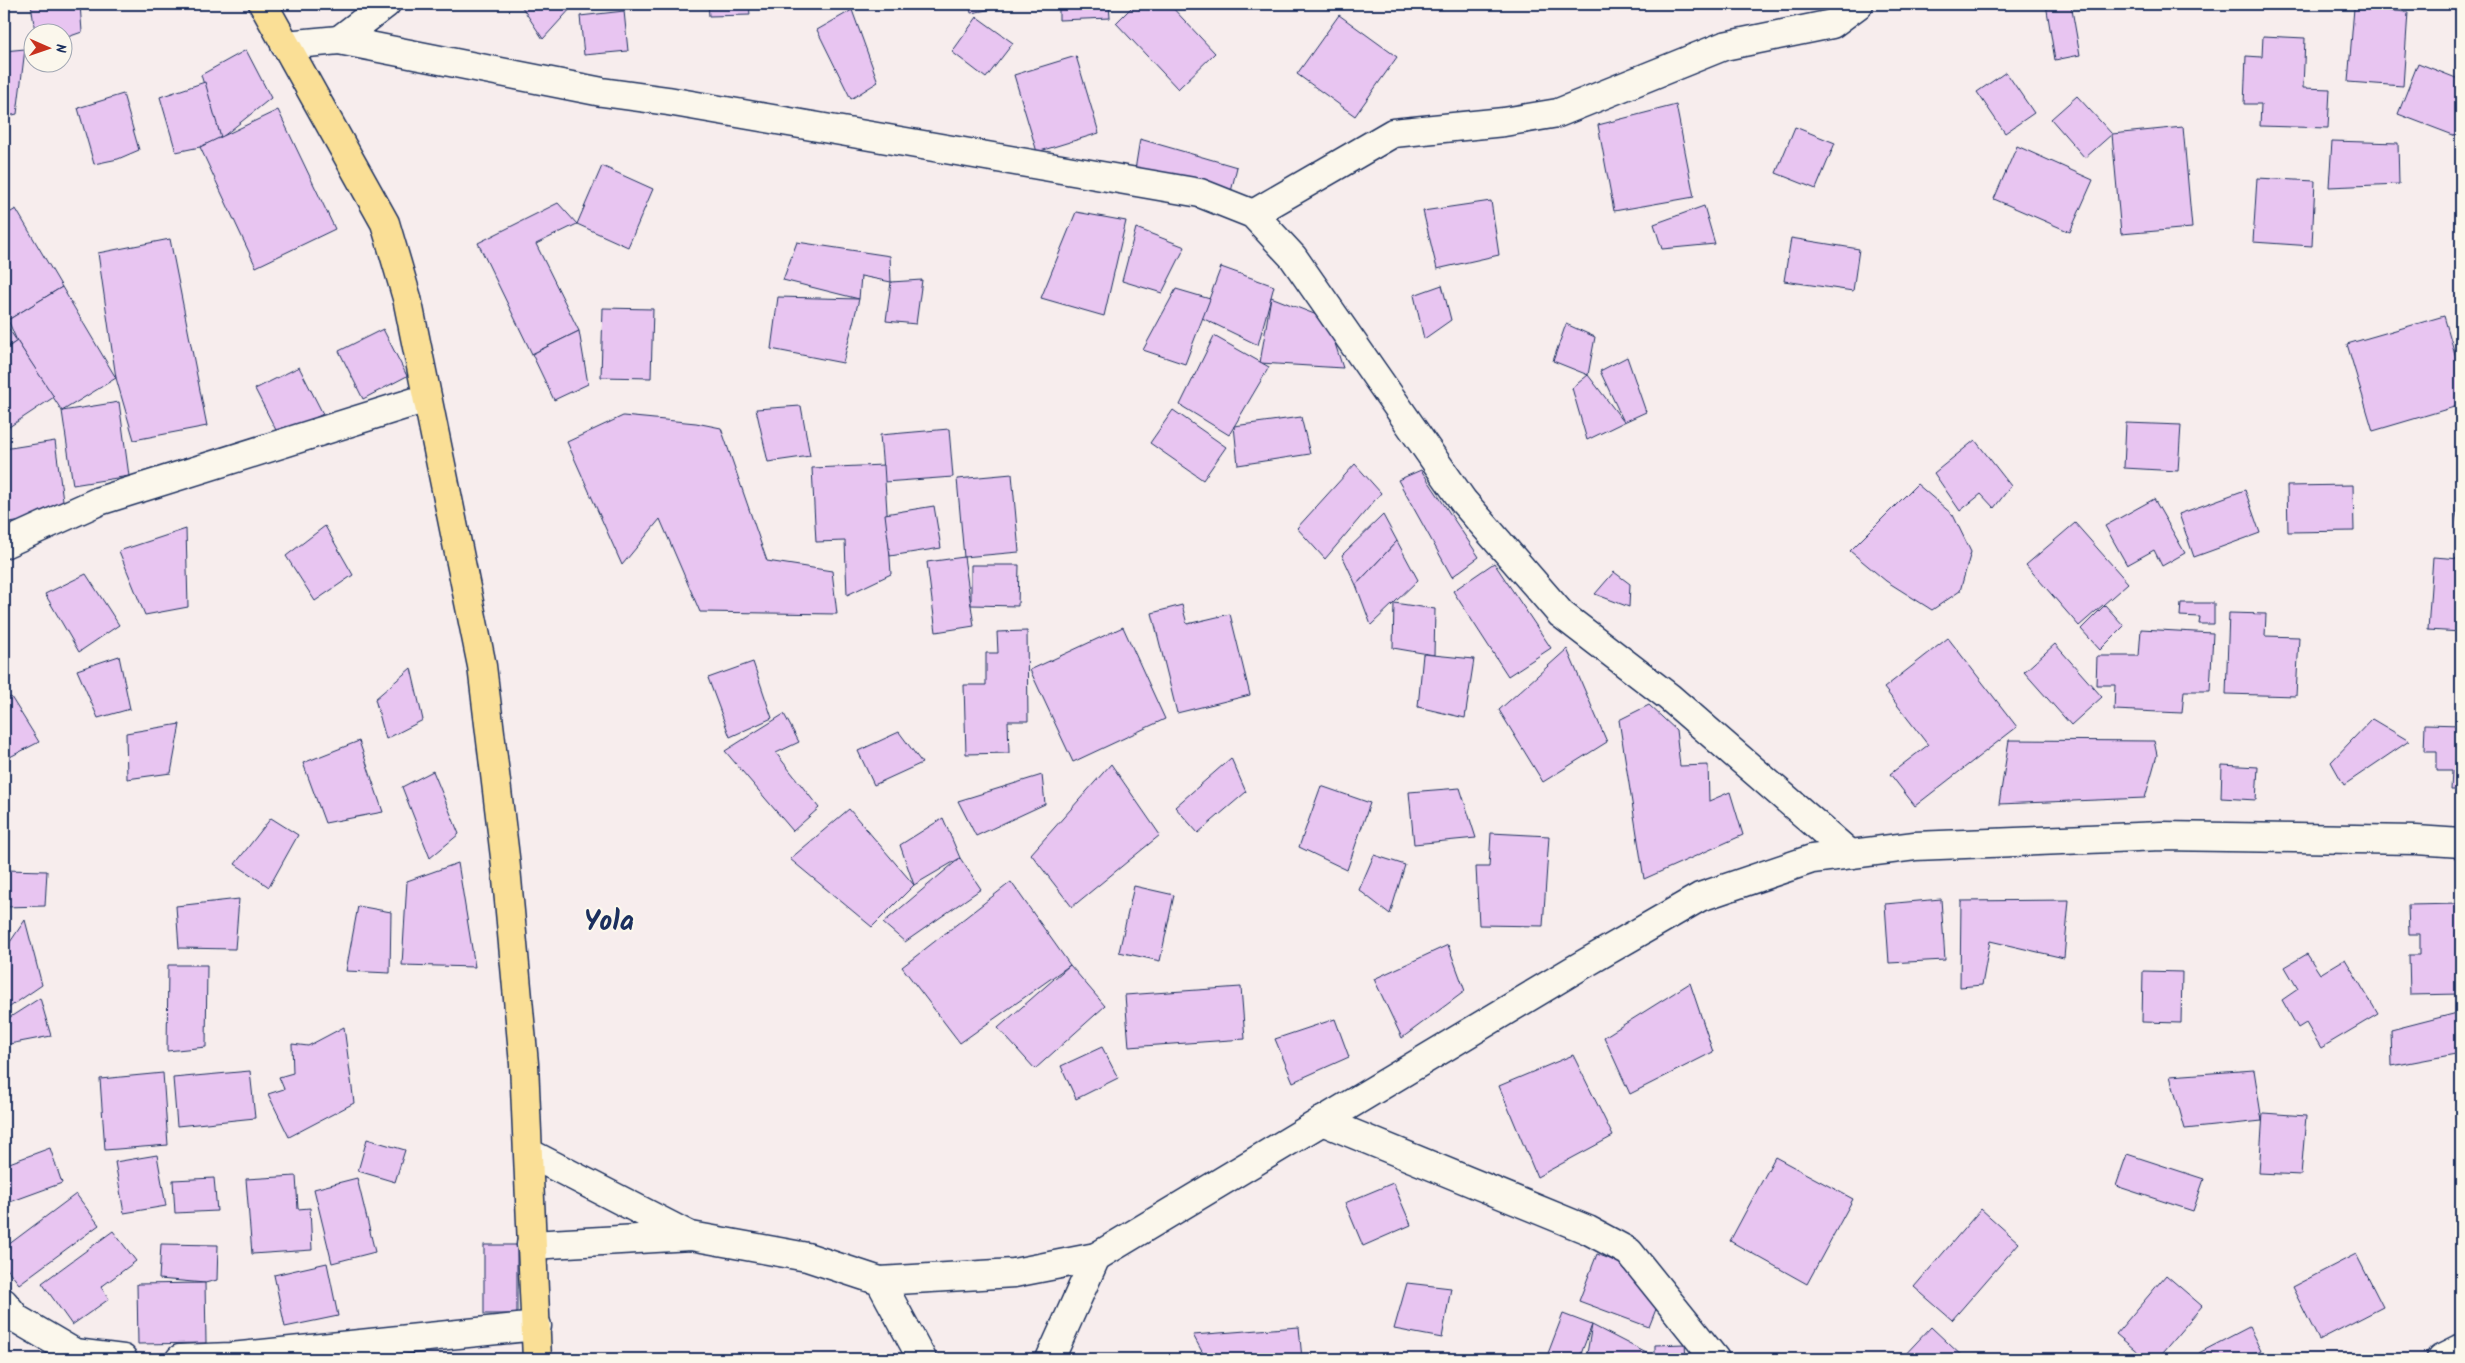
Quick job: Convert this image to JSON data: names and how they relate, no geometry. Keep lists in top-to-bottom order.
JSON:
{
  "districts": ["Yola"],
  "north": "right"
}
